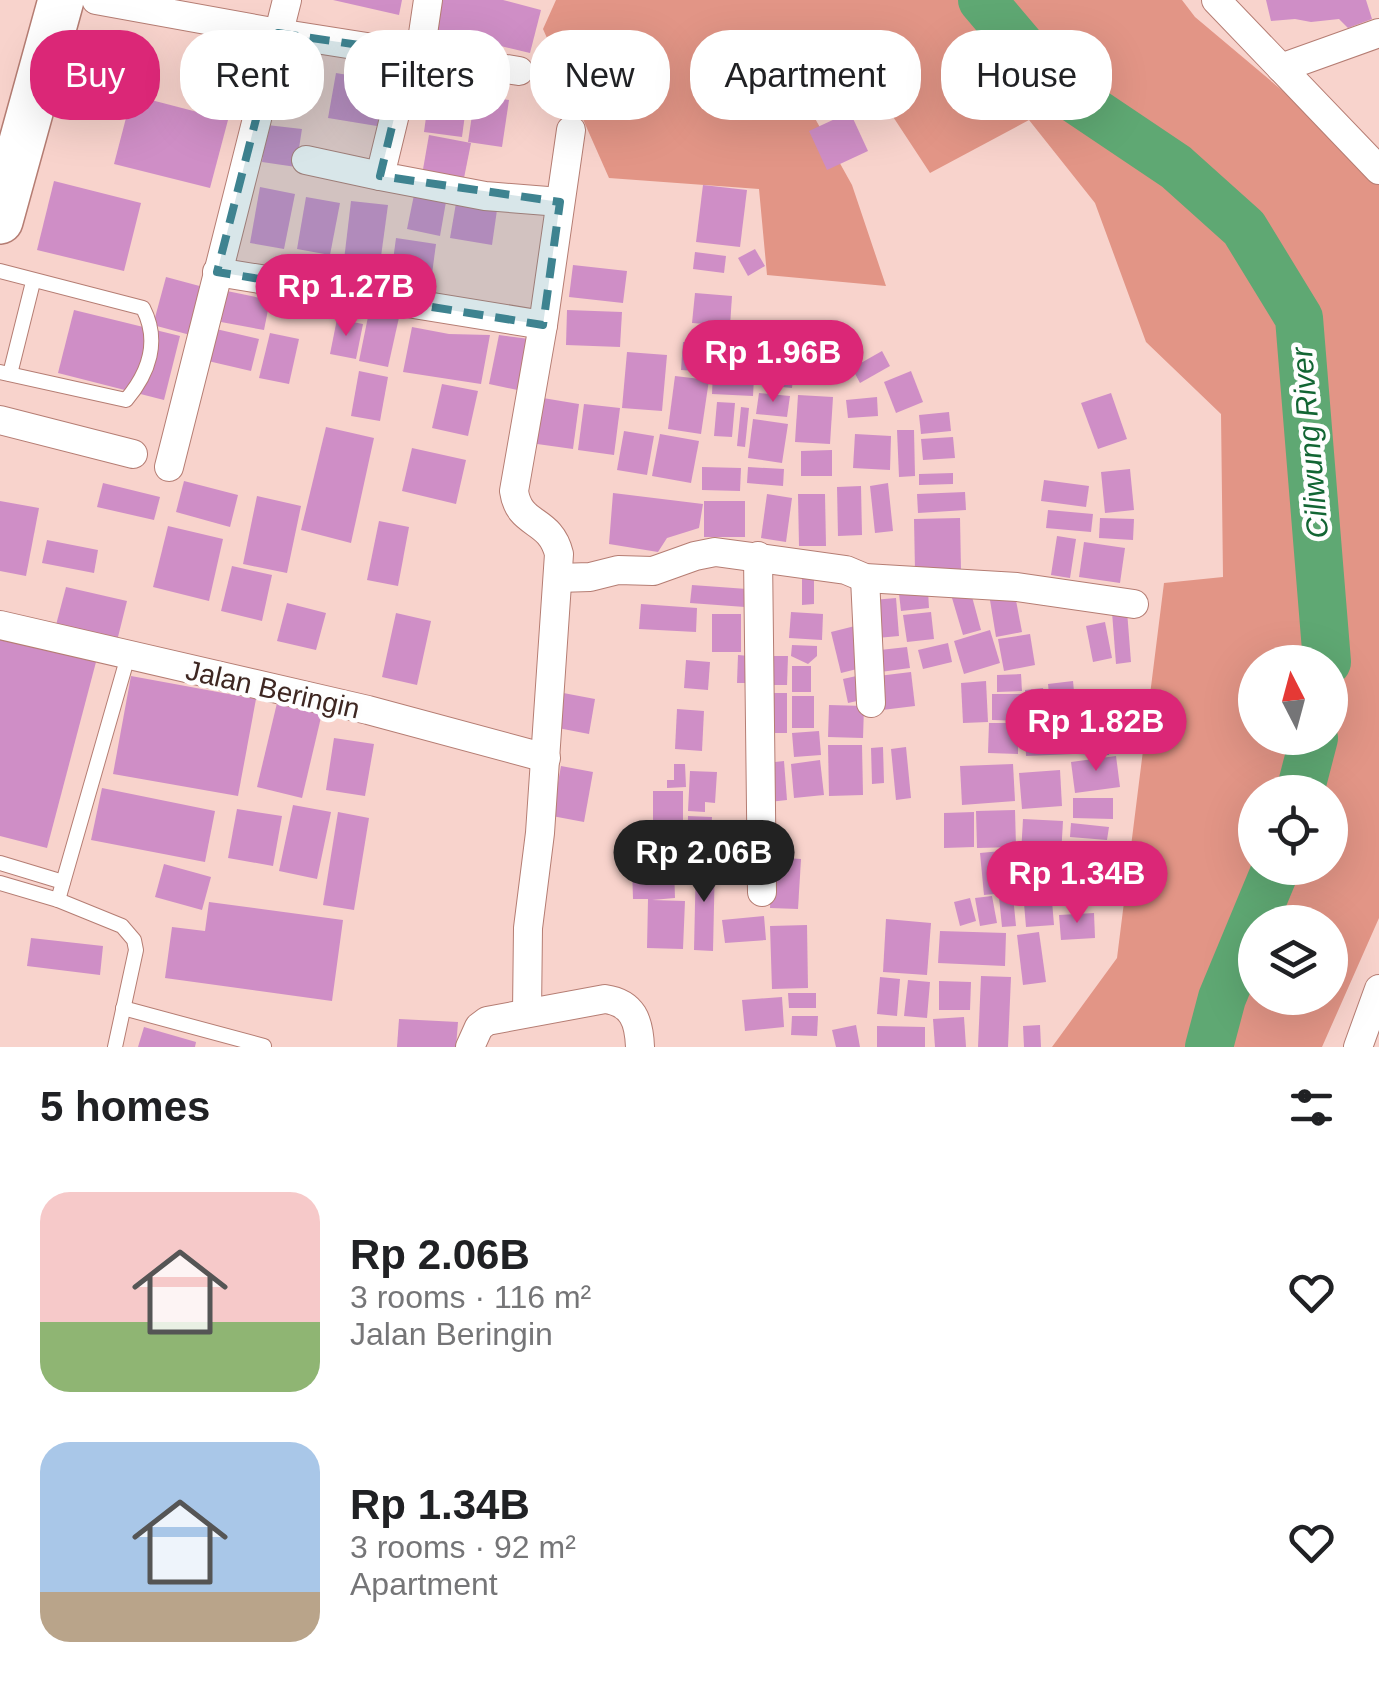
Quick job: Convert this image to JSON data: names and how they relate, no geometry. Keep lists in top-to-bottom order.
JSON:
{
  "streets": {
    "street": ["Jalan Beringin"]
  },
  "water": ["Ciliwung River"],
  "north": "top",
  "page": {
    "chip": [
      "Buy",
      "Rent",
      "Filters",
      "New",
      "Apartment",
      "House"
    ],
    "price": [
      "Rp 1.27B",
      "Rp 1.96B",
      "Rp 1.82B",
      "Rp 2.06B",
      "Rp 1.34B"
    ],
    "heading": "5 homes",
    "list": [
      {
        "name": "Rp 2.06B",
        "note": "3 rooms · 116 m² · Jalan Beringin"
      },
      {
        "name": "Rp 1.34B",
        "note": "3 rooms · 92 m² · Apartment"
      }
    ]
  }
}
